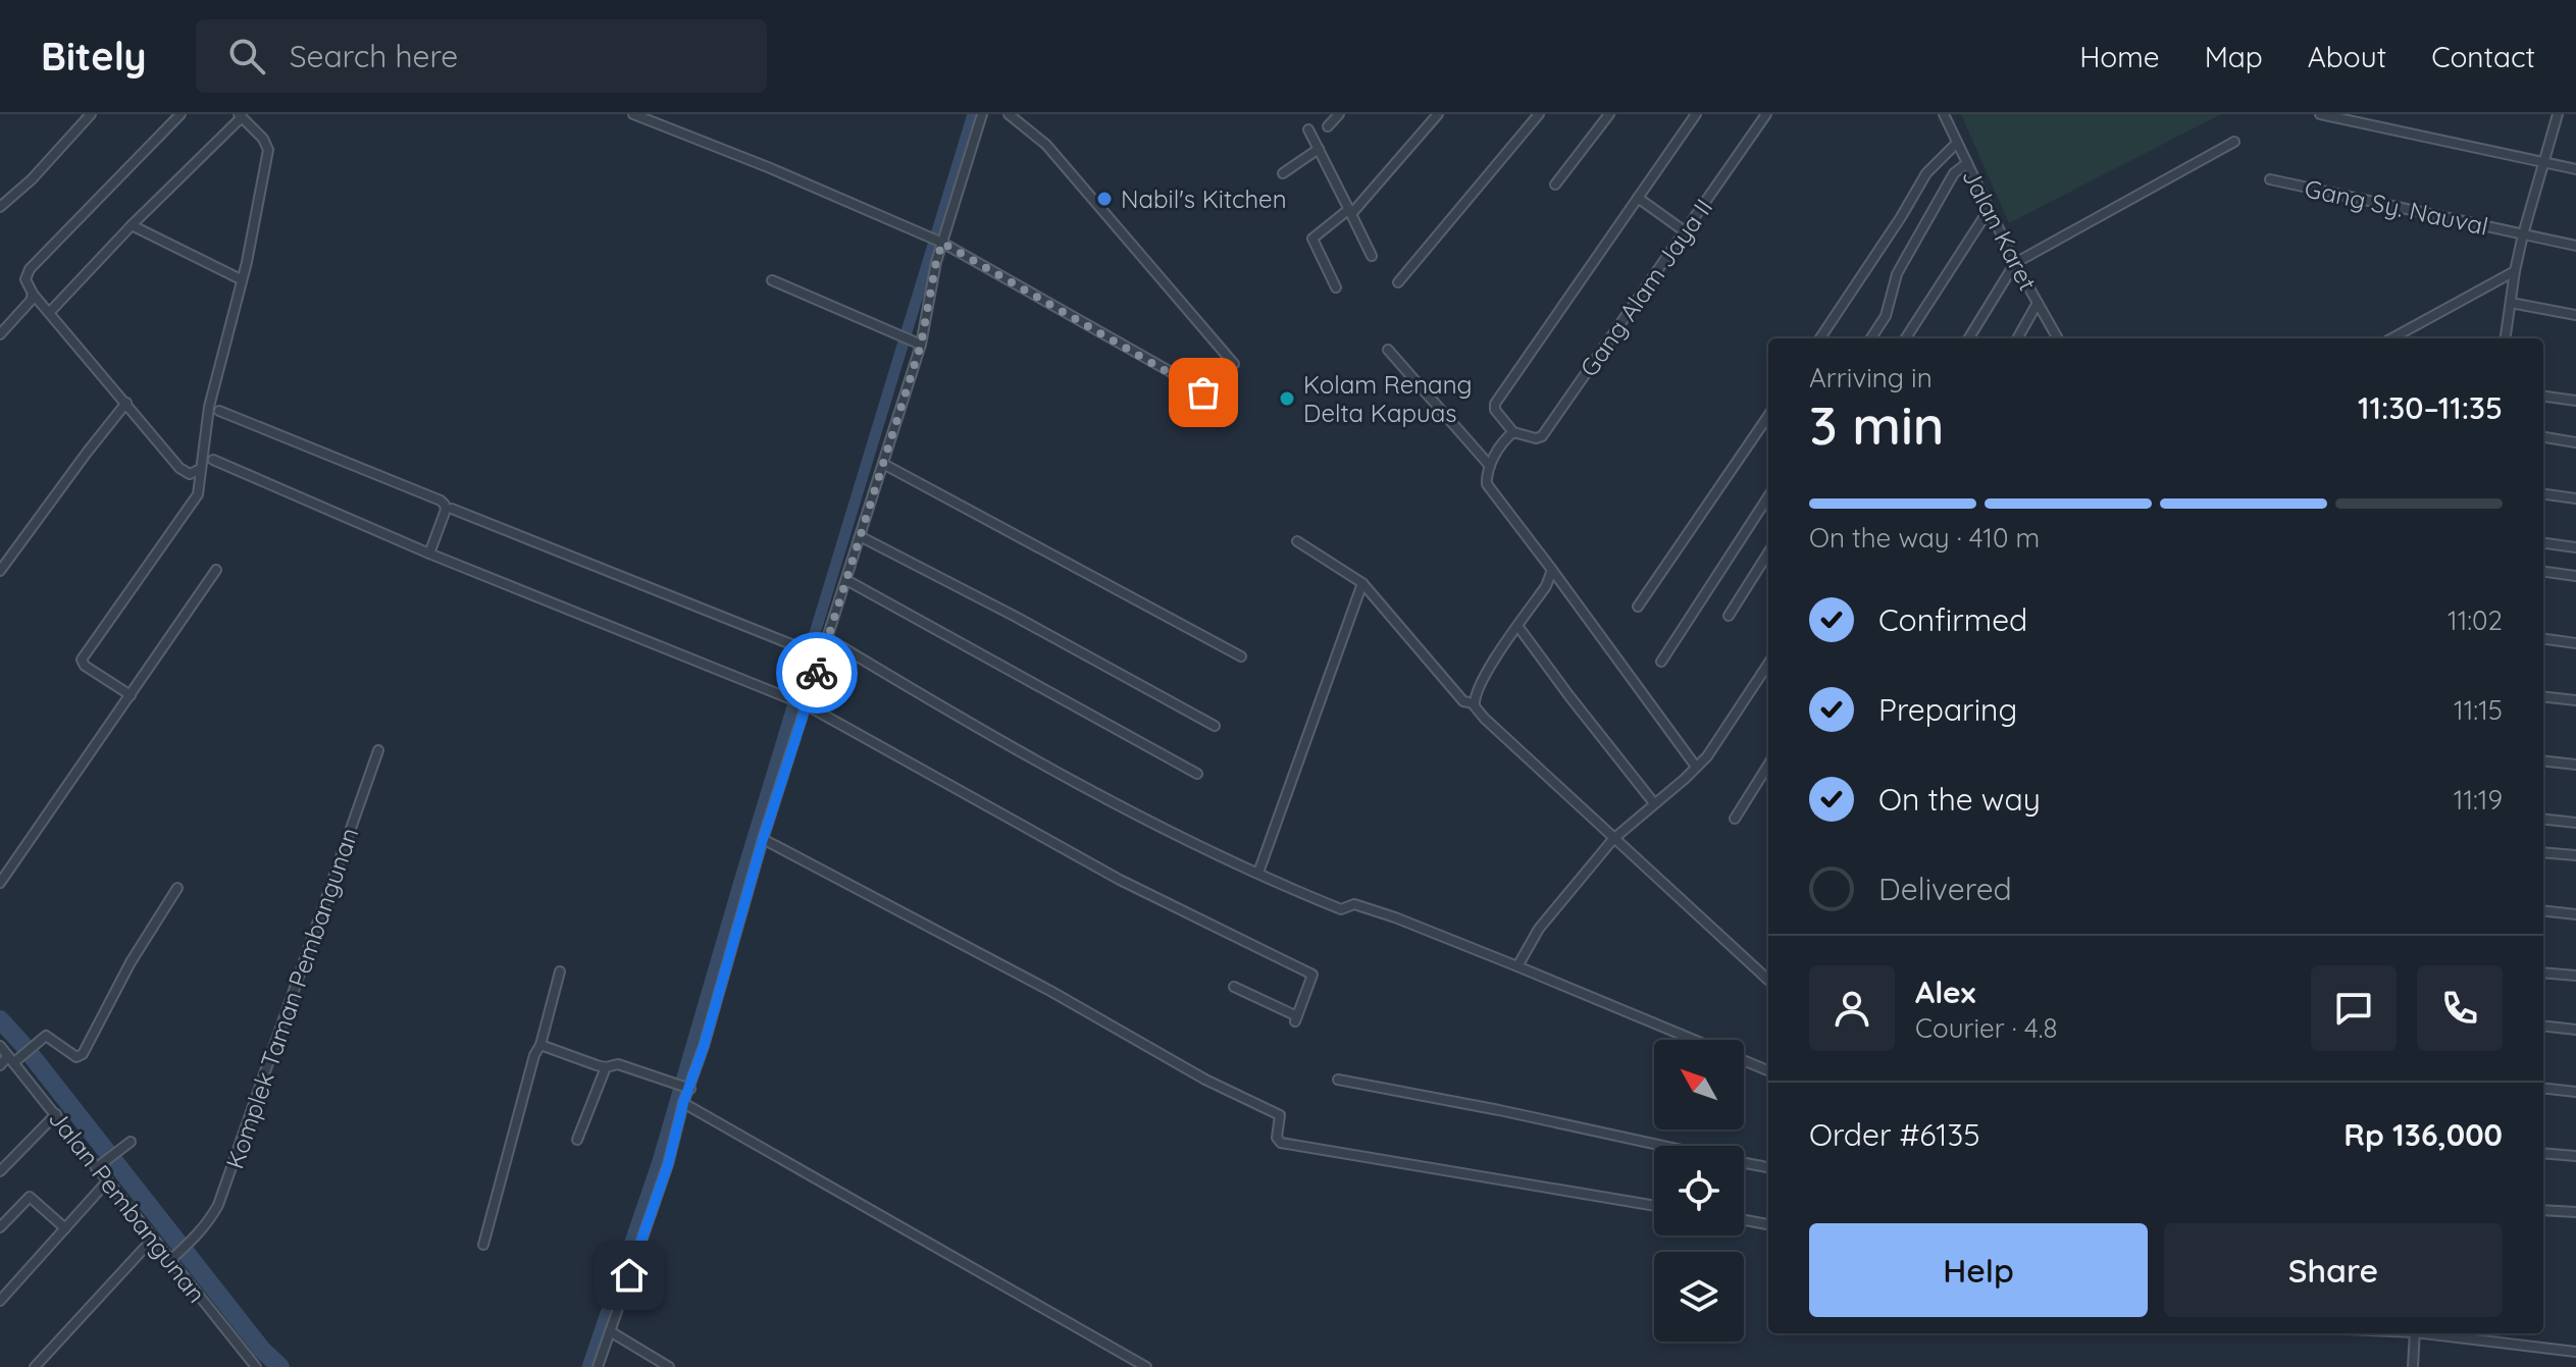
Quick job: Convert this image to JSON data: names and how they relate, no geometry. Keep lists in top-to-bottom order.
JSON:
{
  "streets": {
    "street": [
      "Gang Sy. Nauval",
      "Jalan Karet",
      "Gang Alam Jaya II",
      "Komplek Taman Pembangunan",
      "Jalan Pembangunan"
    ]
  },
  "crossings": [
    ["Komplek Taman Pembangunan", "Jalan Pembangunan"]
  ],
  "places": ["Nabil's Kitchen", "Kolam Renang Delta Kapuas"],
  "north": "top left",
  "page": {
    "header": "Bitely",
    "search": "Search here",
    "nav": [
      "Home",
      "Map",
      "About",
      "Contact"
    ],
    "heading": ["3 min", "Arriving in", "11:30–11:35"],
    "panel": [
      "Alex",
      "Courier · 4.8",
      "Order #6135",
      "Rp 136,000"
    ],
    "bar": "On the way · 410 m",
    "list": [
      ["Confirmed", "11:02"],
      ["Preparing", "11:15"],
      ["On the way", "11:19"],
      "Delivered"
    ],
    "buttons": ["Help", "Share"]
  }
}
